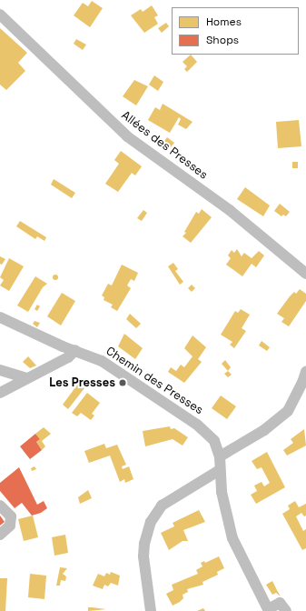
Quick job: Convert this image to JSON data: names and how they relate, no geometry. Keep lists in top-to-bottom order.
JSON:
{
  "streets": {
    "street": ["Allées des Presses", "Chemin des Presses"]
  },
  "places": ["Les Presses"],
  "legend": ["Homes", "Shops"]
}
